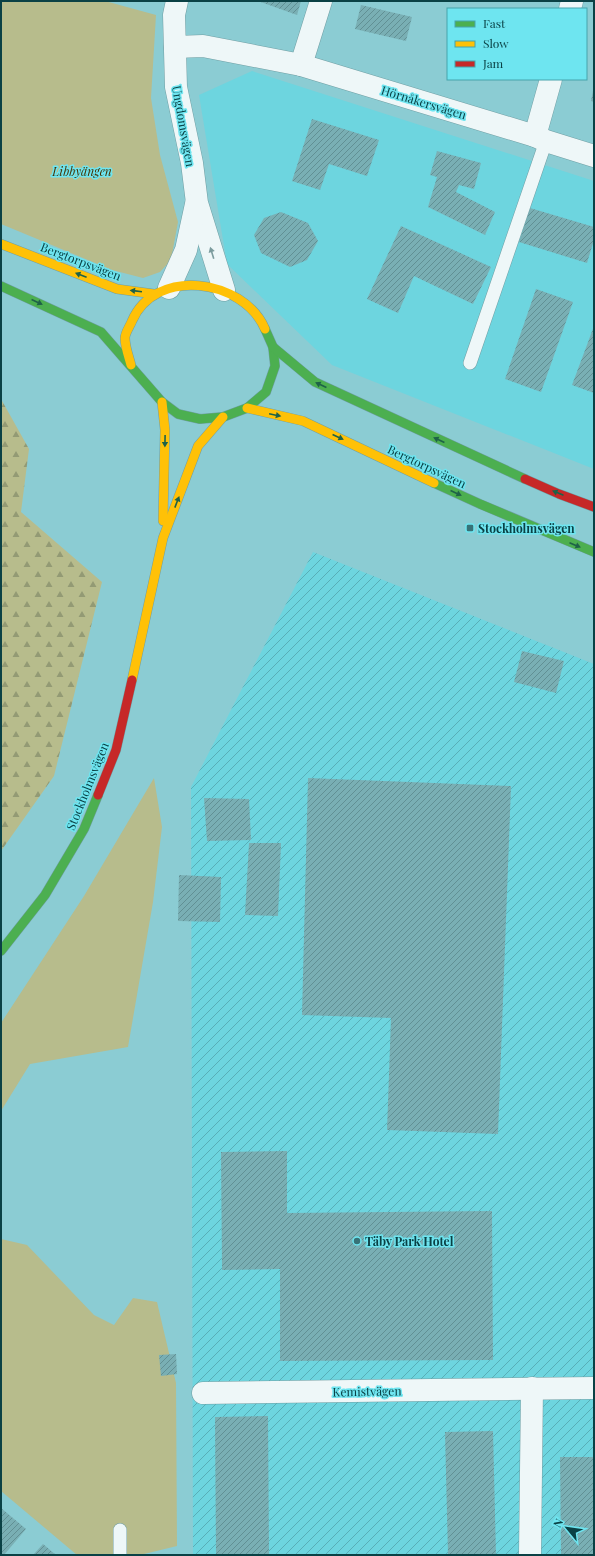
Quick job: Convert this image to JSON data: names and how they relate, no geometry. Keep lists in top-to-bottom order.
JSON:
{
  "streets": {
    "main road": ["Bergtorpsvägen", "Stockholmsvägen"],
    "street": ["Hörnåkersvägen", "Ungdomsvägen", "Kemistvägen"]
  },
  "crossings": [
    ["Hörnåkersvägen", "Ungdomsvägen"],
    ["Ungdomsvägen", "Bergtorpsvägen"],
    ["Ungdomsvägen", "Stockholmsvägen"],
    ["Bergtorpsvägen", "Stockholmsvägen"]
  ],
  "parks": ["Libbyängen"],
  "places": {
    "transit": ["Stockholmsvägen"],
    "other": ["Täby Park Hotel"]
  },
  "legend": ["Fast", "Slow", "Jam"],
  "north": "top left"
}
